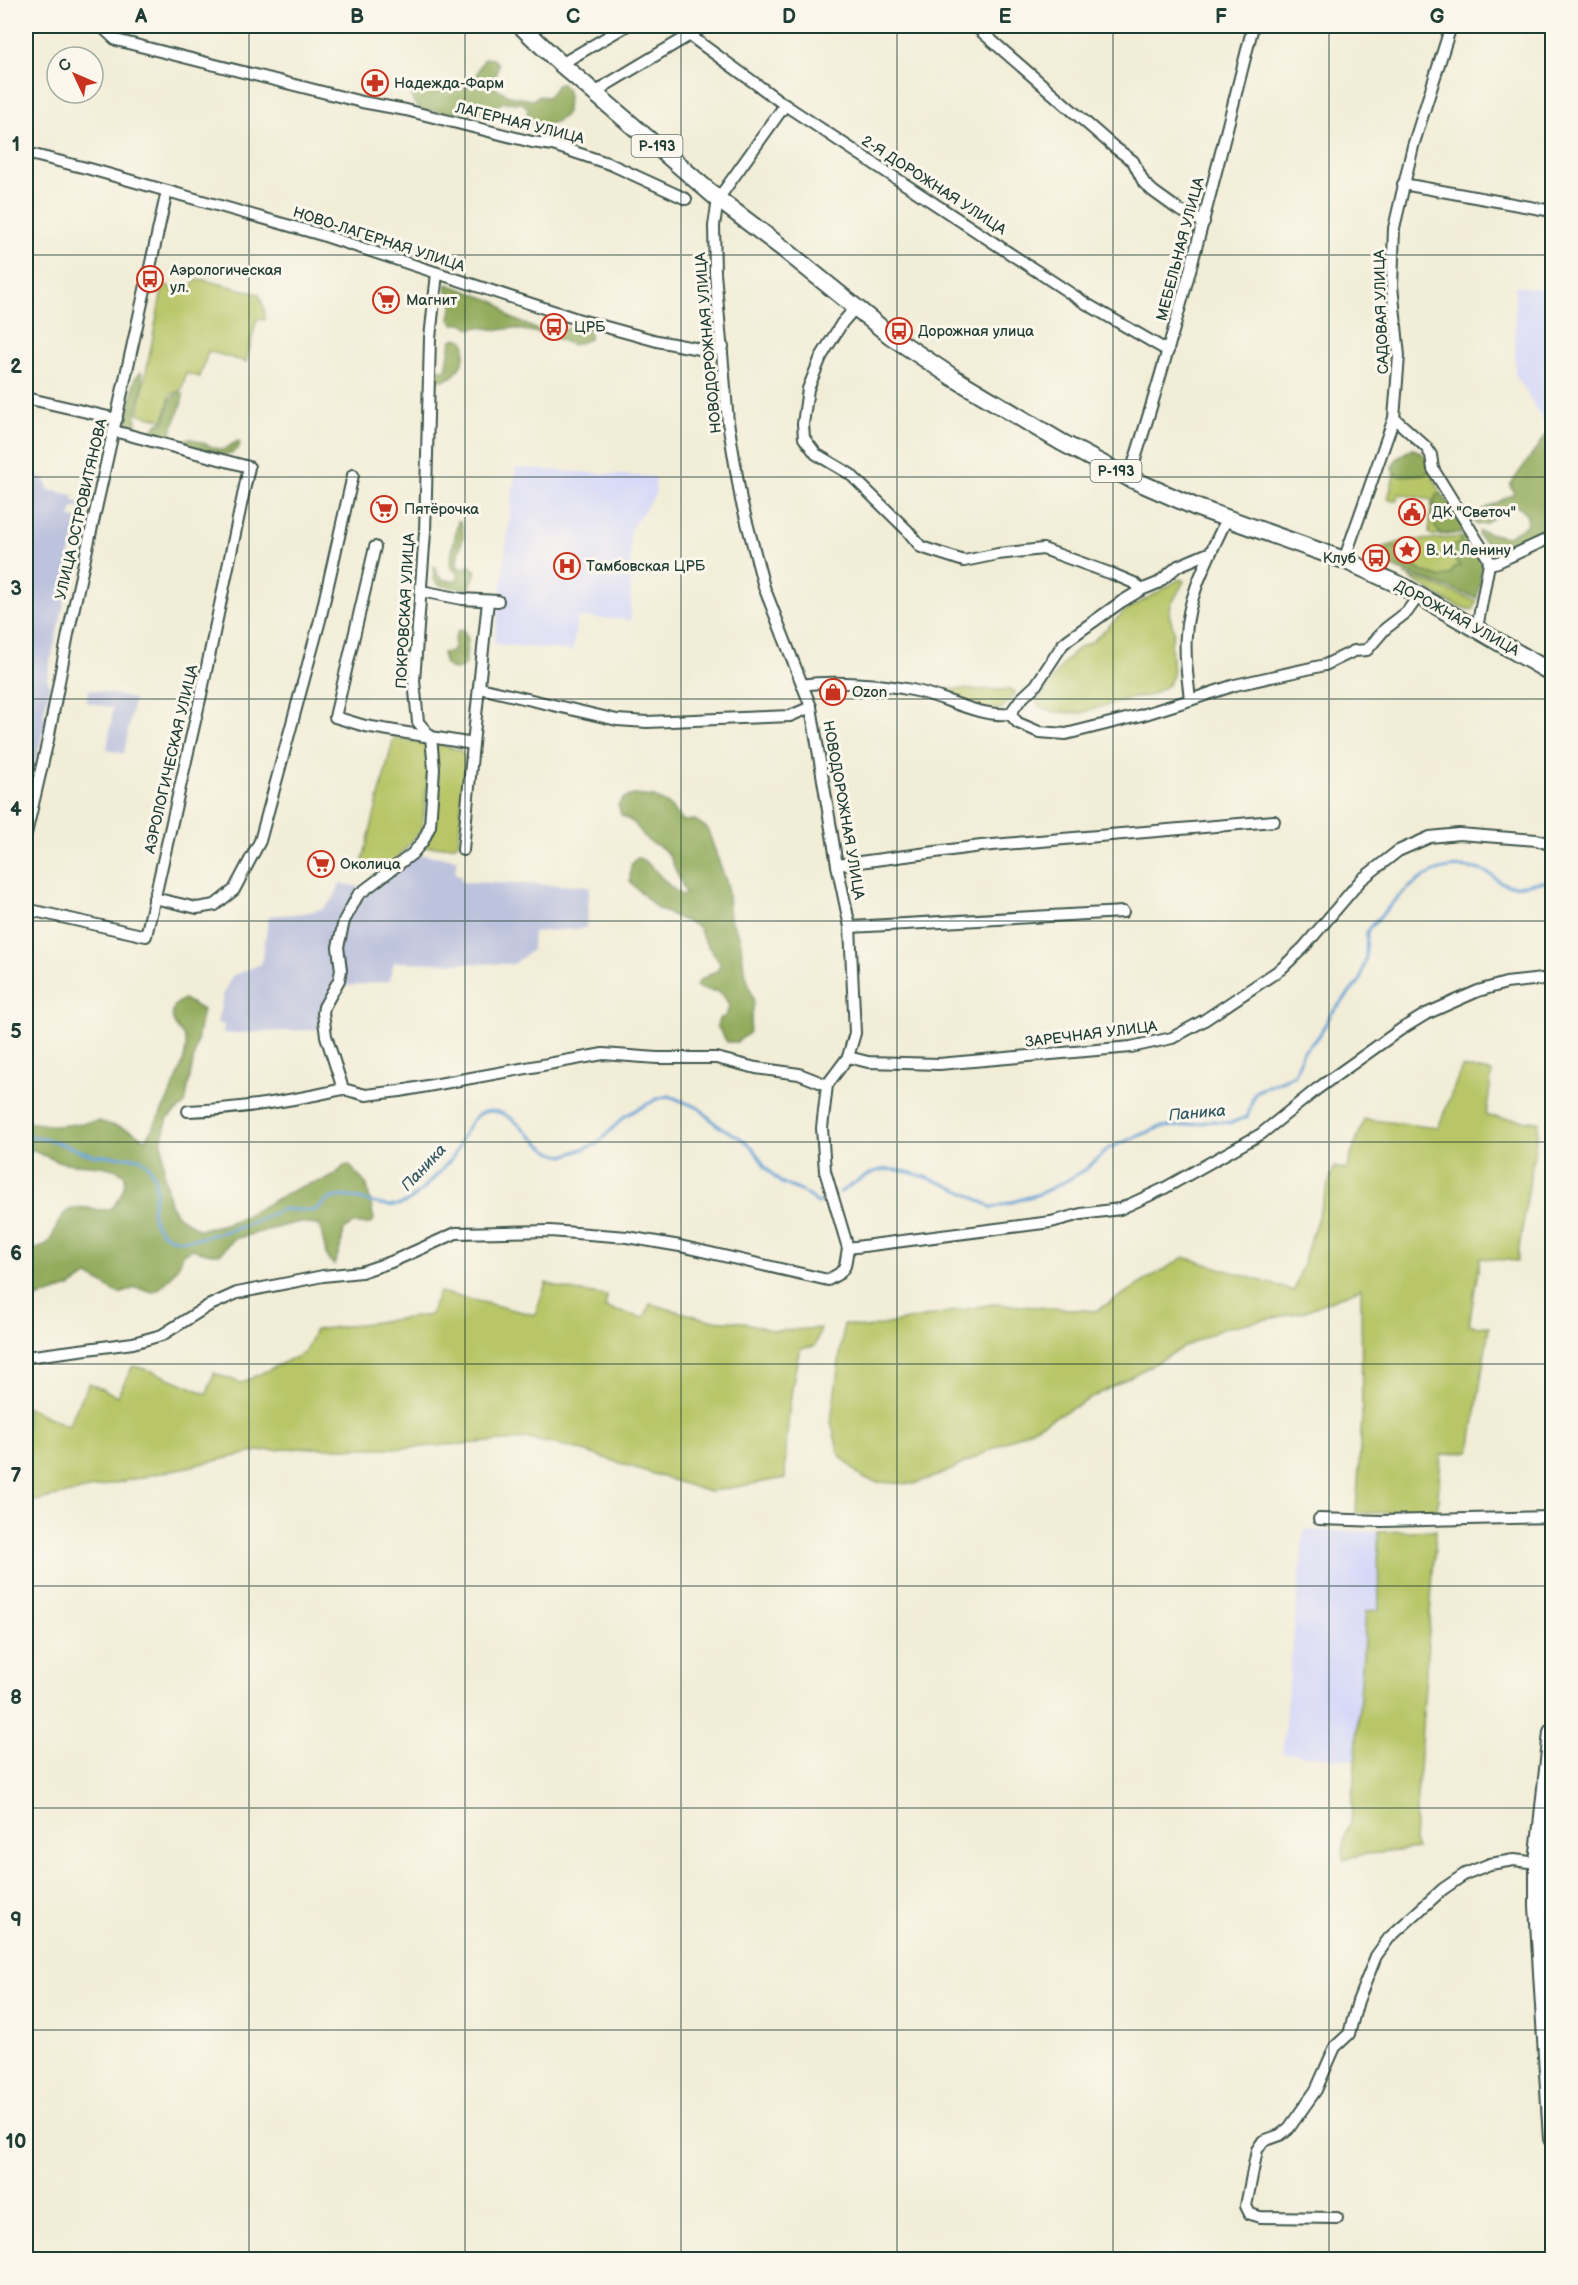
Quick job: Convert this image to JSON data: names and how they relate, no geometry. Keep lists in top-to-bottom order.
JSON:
{
  "streets": {
    "main road": ["Р-193", "ДОРОЖНАЯ УЛИЦА"],
    "street": [
      "ЛАГЕРНАЯ УЛИЦА",
      "2-Я ДОРОЖНАЯ УЛИЦА",
      "НОВО-ЛАГЕРНАЯ УЛИЦА",
      "МЕБЕЛЬНАЯ УЛИЦА",
      "САДОВАЯ УЛИЦА",
      "НОВОДОРОЖНАЯ УЛИЦА",
      "УЛИЦА ОСТРОВИТЯНОВА",
      "ПОКРОВСКАЯ УЛИЦА",
      "АЭРОЛОГИЧЕСКАЯ УЛИЦА",
      "ЗАРЕЧНАЯ УЛИЦА"
    ]
  },
  "crossings": [
    ["2-Я ДОРОЖНАЯ УЛИЦА", "МЕБЕЛЬНАЯ УЛИЦА"],
    ["НОВО-ЛАГЕРНАЯ УЛИЦА", "НОВОДОРОЖНАЯ УЛИЦА"],
    ["НОВО-ЛАГЕРНАЯ УЛИЦА", "УЛИЦА ОСТРОВИТЯНОВА"],
    ["НОВО-ЛАГЕРНАЯ УЛИЦА", "ПОКРОВСКАЯ УЛИЦА"],
    ["МЕБЕЛЬНАЯ УЛИЦА", "ДОРОЖНАЯ УЛИЦА"],
    ["САДОВАЯ УЛИЦА", "ДОРОЖНАЯ УЛИЦА"],
    ["НОВОДОРОЖНАЯ УЛИЦА", "ДОРОЖНАЯ УЛИЦА"],
    ["НОВОДОРОЖНАЯ УЛИЦА", "ЗАРЕЧНАЯ УЛИЦА"],
    ["УЛИЦА ОСТРОВИТЯНОВА", "АЭРОЛОГИЧЕСКАЯ УЛИЦА"]
  ],
  "water": ["Паника"],
  "places": {
    "pharmacy": ["Надежда-Фарм"],
    "bus stop": [
      "Аэрологическая ул.",
      "ЦРБ",
      "Дорожная улица",
      "Клуб"
    ],
    "supermarket": ["Магнит", "Пятёрочка", "Околица"],
    "public building": ["ДК \"Светоч\""],
    "place": ["В. И. Ленину"],
    "hospital": ["Тамбовская ЦРБ"],
    "shop": ["Ozon"]
  },
  "north": "top left",
  "grid": {
    "columns": [
      "A",
      "B",
      "C",
      "D",
      "E",
      "F",
      "G"
    ],
    "rows": [
      "1",
      "2",
      "3",
      "4",
      "5",
      "6",
      "7",
      "8",
      "9",
      "10"
    ]
  }
}
